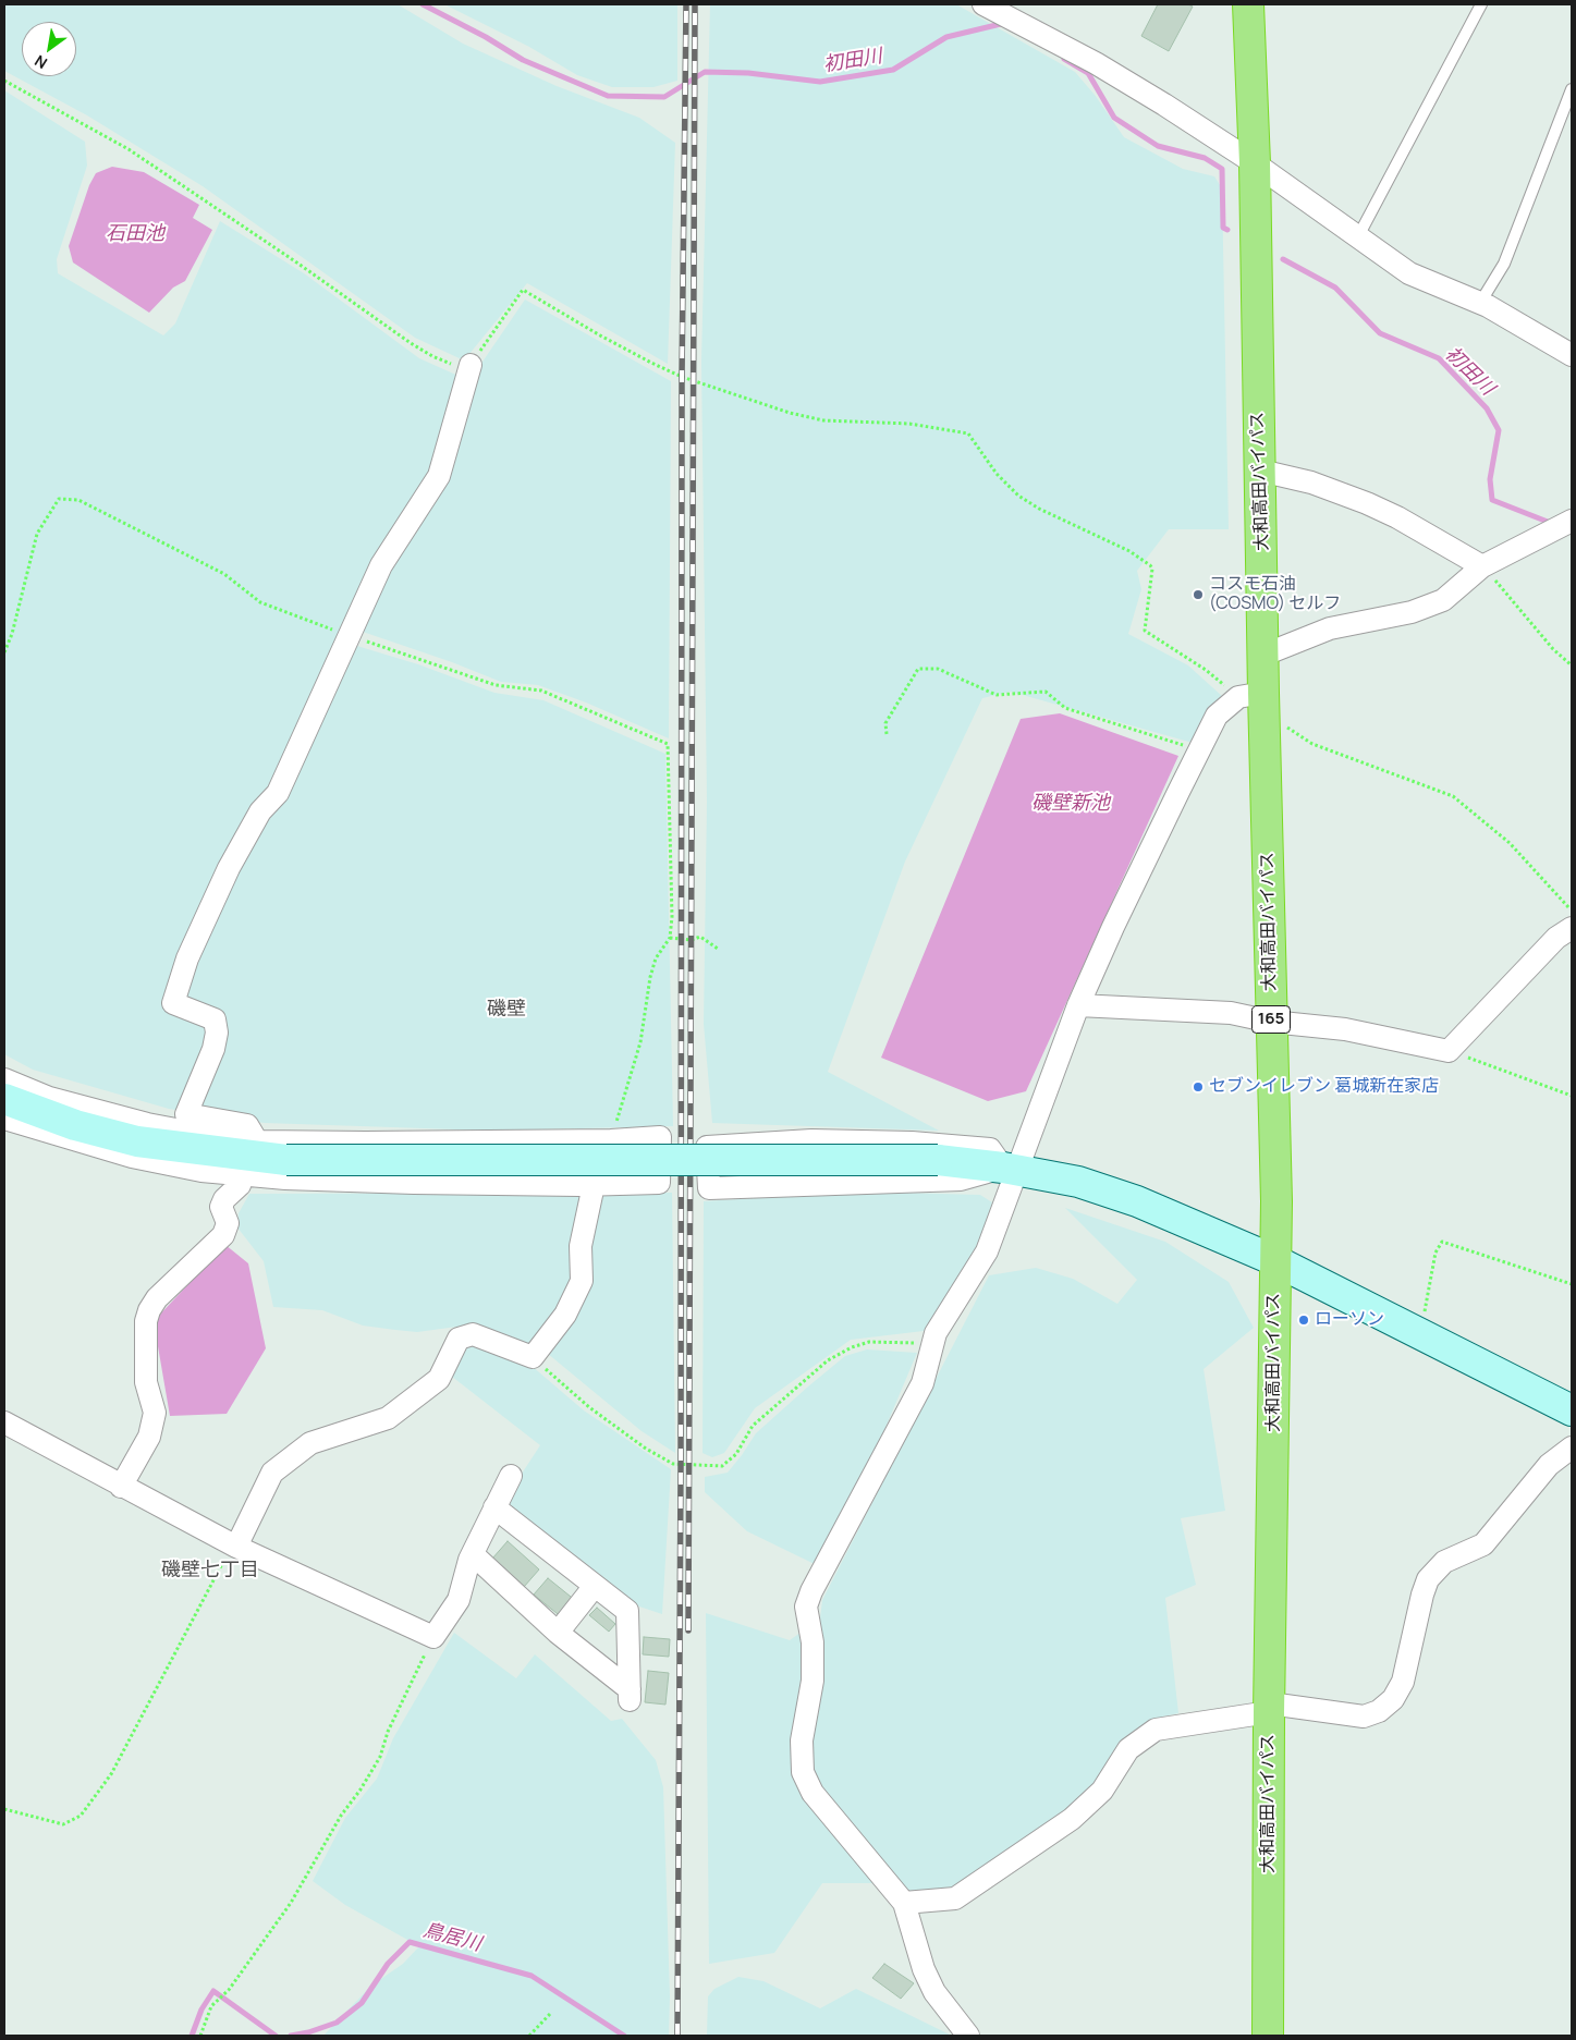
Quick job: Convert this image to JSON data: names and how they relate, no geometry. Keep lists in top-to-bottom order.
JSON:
{
  "streets": {
    "highway": ["大和高田バイパス", "165"]
  },
  "districts": ["磯壁", "磯壁七丁目"],
  "water": [
    "初田川",
    "石田池",
    "磯壁新池",
    "鳥居川"
  ],
  "places": ["コスモ石油 (COSMO) セルフ", "セブンイレブン 葛城新在家店", "ローソン"],
  "north": "bottom left"
}
